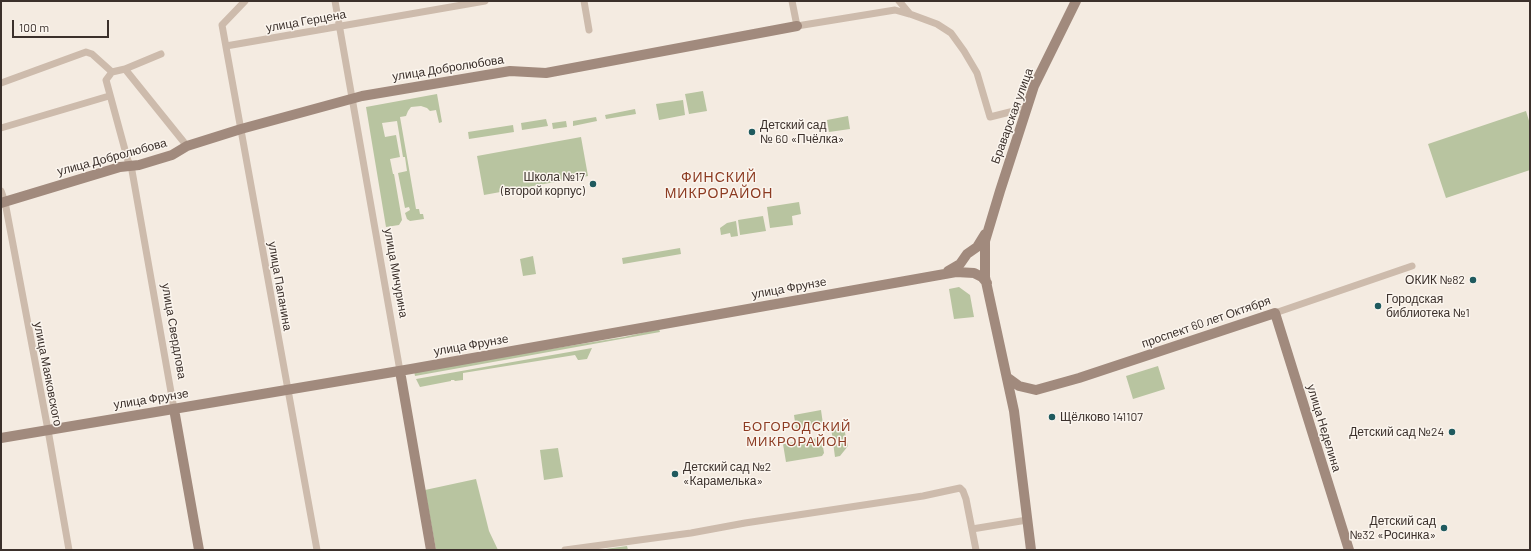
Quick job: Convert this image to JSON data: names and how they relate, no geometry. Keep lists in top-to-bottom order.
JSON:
{
  "streets": {
    "street": [
      "улица Герцена",
      "улица Добролюбова",
      "Браварская улица",
      "улица Мичурина",
      "улица Папанина",
      "улица Фрунзе",
      "проспект 60 лет Октября",
      "улица Свердлова",
      "улица Маяковского",
      "улица Неделина"
    ]
  },
  "crossings": [
    ["улица Герцена", "улица Мичурина"],
    ["улица Герцена", "улица Папанина"],
    ["улица Добролюбова", "улица Мичурина"],
    ["улица Добролюбова", "улица Папанина"],
    ["улица Добролюбова", "улица Свердлова"],
    ["улица Добролюбова", "улица Маяковского"],
    ["улица Мичурина", "улица Фрунзе"],
    ["улица Папанина", "улица Фрунзе"],
    ["улица Фрунзе", "улица Свердлова"],
    ["улица Фрунзе", "улица Маяковского"],
    ["проспект 60 лет Октября", "улица Неделина"]
  ],
  "districts": ["ФИНСКИЙ МИКРОРАЙОН", "БОГОРОДСКИЙ МИКРОРАЙОН"],
  "places": [
    "Детский сад № 60 «Пчёлка»",
    "Школа №17 (второй корпус)",
    "ОКИК №82",
    "Городская библиотека №1",
    "Щёлково 141107",
    "Детский сад №24",
    "Детский сад №2 «Карамелька»",
    "Детский сад №32 «Росинка»"
  ],
  "scale_bar": "100 m"
}
